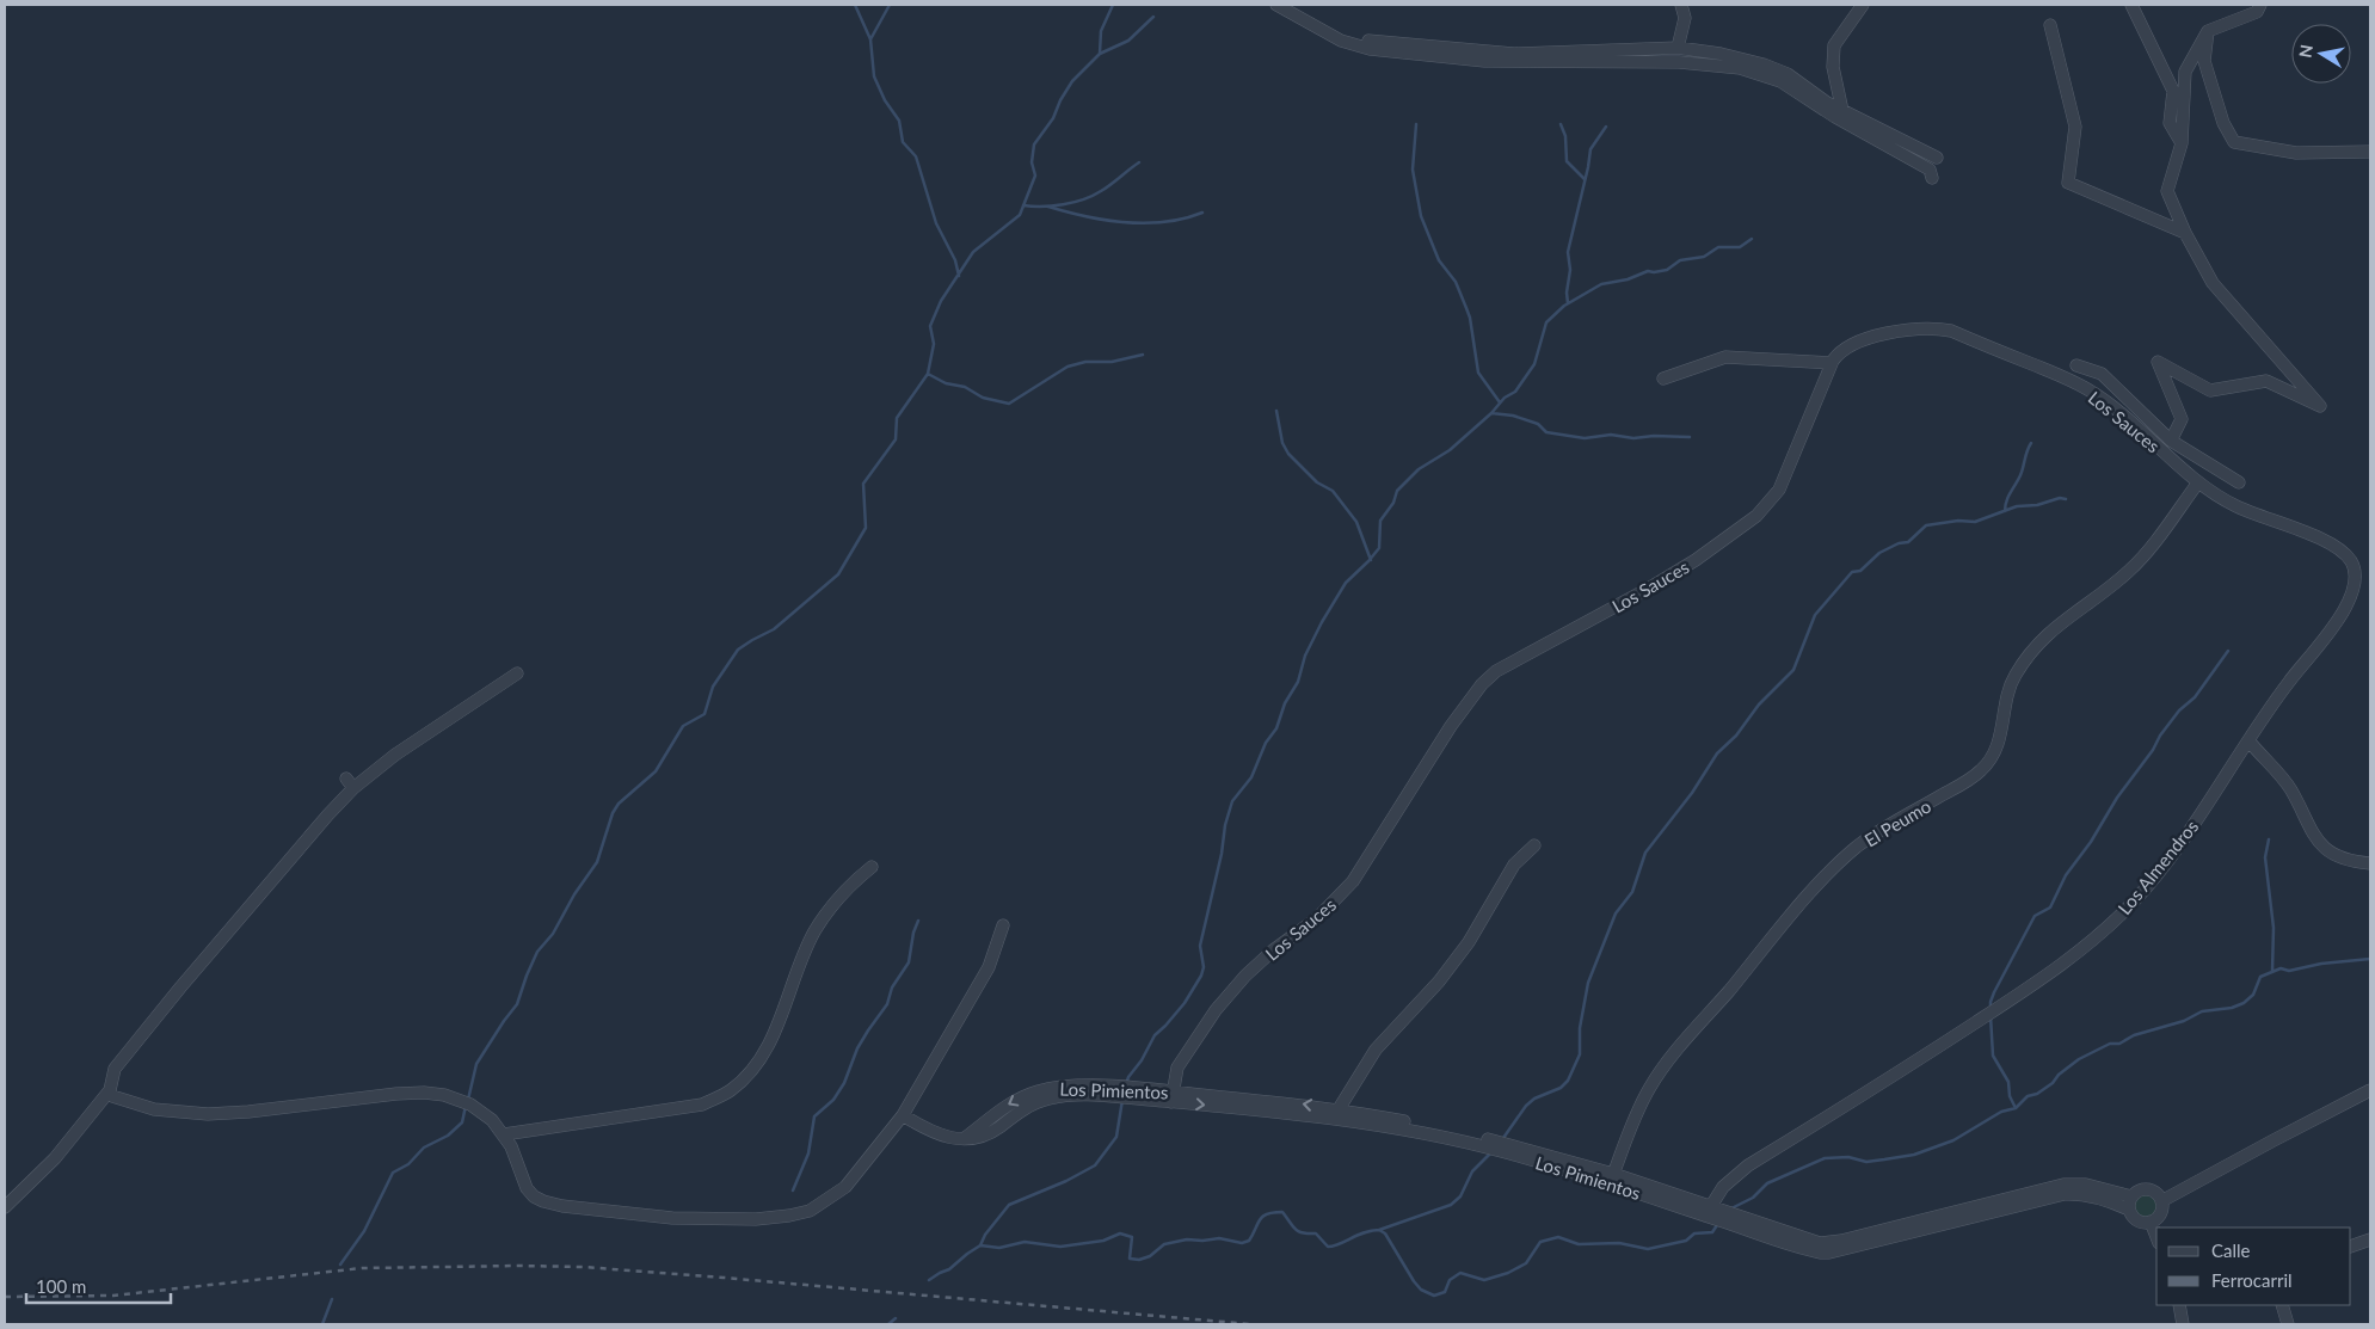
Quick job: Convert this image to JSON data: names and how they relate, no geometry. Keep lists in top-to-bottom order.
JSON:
{
  "streets": {
    "street": [
      "Los Sauces",
      "El Peumo",
      "Los Almendros",
      "Los Pimientos"
    ]
  },
  "crossings": [
    ["Los Sauces", "El Peumo"],
    ["Los Sauces", "Los Almendros"],
    ["Los Sauces", "Los Pimientos"],
    ["El Peumo", "Los Almendros"],
    ["El Peumo", "Los Pimientos"],
    ["Los Almendros", "Los Pimientos"]
  ],
  "legend": ["Calle", "Ferrocarril"],
  "scale_bar": "100 m",
  "north": "left"
}
